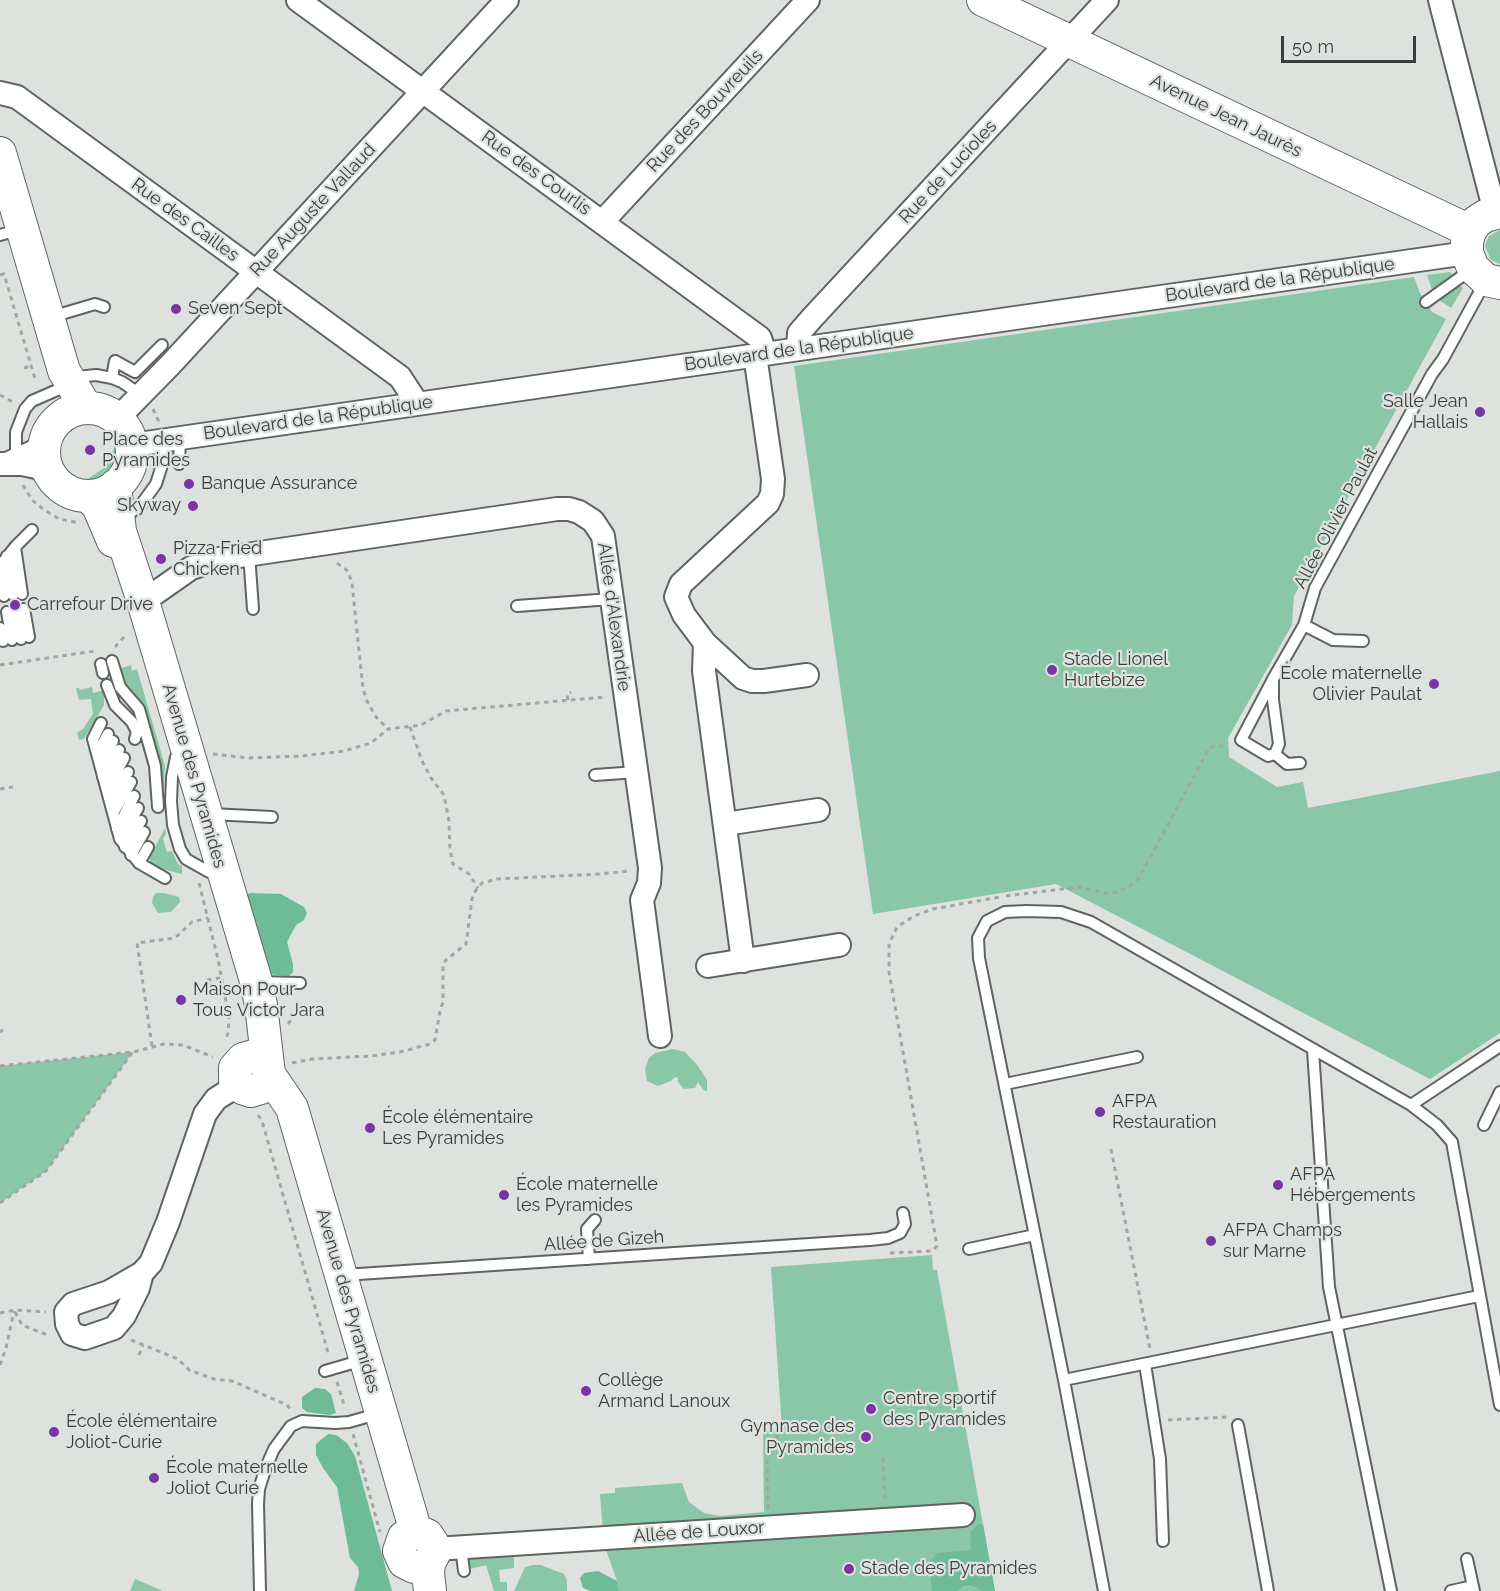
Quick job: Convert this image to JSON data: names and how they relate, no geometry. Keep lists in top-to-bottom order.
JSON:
{
  "streets": {
    "main road": ["Avenue Jean Jaurès", "Avenue des Pyramides"],
    "street": [
      "Rue des Bouvreuils",
      "Rue de Lucioles",
      "Rue des Courlis",
      "Rue Auguste Vallaud",
      "Rue des Cailles",
      "Boulevard de la République",
      "Allée d'Alexandrie",
      "Allée de Louxor"
    ],
    "lane": ["Allée Olivier Paulat", "Allée de Gizeh"]
  },
  "crossings": [
    ["Rue des Bouvreuils", "Rue des Courlis"],
    ["Avenue Jean Jaurès", "Rue de Lucioles"],
    ["Avenue Jean Jaurès", "Boulevard de la République"],
    ["Avenue Jean Jaurès", "Allée Olivier Paulat"],
    ["Rue de Lucioles", "Boulevard de la République"],
    ["Rue des Courlis", "Rue Auguste Vallaud"],
    ["Rue des Courlis", "Boulevard de la République"],
    ["Rue Auguste Vallaud", "Rue des Cailles"],
    ["Rue Auguste Vallaud", "Boulevard de la République"],
    ["Rue Auguste Vallaud", "Avenue des Pyramides"],
    ["Rue des Cailles", "Boulevard de la République"],
    ["Boulevard de la République", "Allée Olivier Paulat"],
    ["Boulevard de la République", "Avenue des Pyramides"],
    ["Allée d'Alexandrie", "Avenue des Pyramides"],
    ["Avenue des Pyramides", "Allée de Gizeh"],
    ["Avenue des Pyramides", "Allée de Louxor"]
  ],
  "places": [
    "Seven Sept",
    "Salle Jean Hallais",
    "Place des Pyramides",
    "Banque Assurance",
    "Skyway",
    "Pizza Fried Chicken",
    "Carrefour Drive",
    "Stade Lionel Hurtebize",
    "École maternelle Olivier Paulat",
    "Maison Pour Tous Victor Jara",
    "AFPA Restauration",
    "École élémentaire Les Pyramides",
    "AFPA Hébergements",
    "École maternelle les Pyramides",
    "AFPA Champs sur Marne",
    "Collège Armand Lanoux",
    "Centre sportif des Pyramides",
    "École élémentaire Joliot-Curie",
    "Gymnase des Pyramides",
    "École maternelle Joliot Curie",
    "Stade des Pyramides"
  ],
  "scale_bar": "50 m"
}
